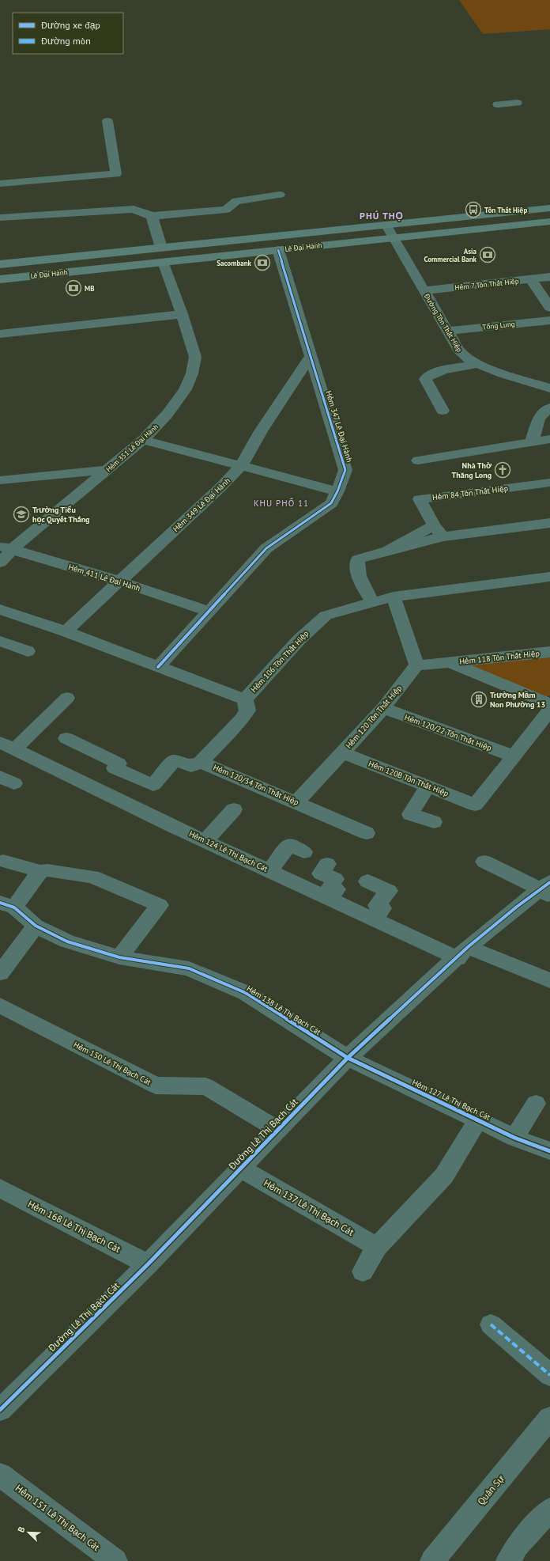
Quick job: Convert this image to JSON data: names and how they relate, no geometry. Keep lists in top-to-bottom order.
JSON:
{
  "streets": {
    "main road": ["Lê Đại Hành"],
    "street": [
      "Hẻm 7 Tôn Thất Hiệp",
      "Đường Tôn Thất Hiệp",
      "Tổng Lung",
      "Hẻm 347 Lê Đại Hành",
      "Hẻm 351 Lê Đại Hành",
      "Hẻm 84 Tôn Thất Hiệp",
      "Hẻm 349 Lê Đại Hành",
      "Hẻm 411 Lê Đại Hành",
      "Hẻm 118 Tôn Thất Hiệp",
      "Hẻm 106 Tôn Thất Hiệp",
      "Hẻm 120 Tôn Thất Hiệp",
      "Hẻm 120/22 Tôn Thất Hiệp",
      "Hẻm 120B Tôn Thất Hiệp",
      "Hẻm 120/34 Tôn Thất Hiệp",
      "Hẻm 124 Lê Thị Bạch Cát",
      "Hẻm 138 Lê Thị Bạch Cát",
      "Hẻm 150 Lê Thị Bạch Cát",
      "Hẻm 127 Lê Thị Bạch Cát",
      "Đường Lê Thị Bạch Cát",
      "Hẻm 137 Lê Thị Bạch Cát",
      "Hẻm 168 Lê Thị Bạch Cát",
      "Quân Sự",
      "Hẻm 151 Lê Thị Bạch Cát"
    ]
  },
  "crossings": [
    ["Lê Đại Hành", "Đường Tôn Thất Hiệp"],
    ["Lê Đại Hành", "Hẻm 347 Lê Đại Hành"],
    ["Lê Đại Hành", "Hẻm 351 Lê Đại Hành"],
    ["Hẻm 7 Tôn Thất Hiệp", "Đường Tôn Thất Hiệp"],
    ["Đường Tôn Thất Hiệp", "Tổng Lung"],
    ["Hẻm 347 Lê Đại Hành", "Hẻm 349 Lê Đại Hành"],
    ["Hẻm 347 Lê Đại Hành", "Hẻm 411 Lê Đại Hành"],
    ["Hẻm 347 Lê Đại Hành", "Hẻm 106 Tôn Thất Hiệp"],
    ["Hẻm 351 Lê Đại Hành", "Hẻm 411 Lê Đại Hành"],
    ["Hẻm 349 Lê Đại Hành", "Hẻm 411 Lê Đại Hành"],
    ["Hẻm 349 Lê Đại Hành", "Hẻm 106 Tôn Thất Hiệp"],
    ["Hẻm 120 Tôn Thất Hiệp", "Hẻm 120/22 Tôn Thất Hiệp"],
    ["Hẻm 120 Tôn Thất Hiệp", "Hẻm 120B Tôn Thất Hiệp"],
    ["Hẻm 120 Tôn Thất Hiệp", "Hẻm 120/34 Tôn Thất Hiệp"],
    ["Hẻm 120/22 Tôn Thất Hiệp", "Hẻm 120B Tôn Thất Hiệp"],
    ["Hẻm 124 Lê Thị Bạch Cát", "Đường Lê Thị Bạch Cát"],
    ["Hẻm 138 Lê Thị Bạch Cát", "Hẻm 127 Lê Thị Bạch Cát"],
    ["Hẻm 138 Lê Thị Bạch Cát", "Đường Lê Thị Bạch Cát"],
    ["Hẻm 150 Lê Thị Bạch Cát", "Đường Lê Thị Bạch Cát"],
    ["Hẻm 127 Lê Thị Bạch Cát", "Đường Lê Thị Bạch Cát"],
    ["Đường Lê Thị Bạch Cát", "Hẻm 137 Lê Thị Bạch Cát"],
    ["Đường Lê Thị Bạch Cát", "Hẻm 168 Lê Thị Bạch Cát"]
  ],
  "districts": ["PHÚ THỌ", "KHU PHỐ 11"],
  "places": {
    "bus stop": ["Tôn Thất Hiệp"],
    "bank": ["Asia Commercial Bank", "Sacombank", "MB"],
    "church": ["Nhà Thờ Thăng Long"],
    "school or university": ["Trường Tiểu học Quyết Thắng"],
    "building": ["Trường Mầm Non Phường 13"]
  },
  "legend": ["Đường xe đạp", "Đường mòn"],
  "north": "top left"
}
